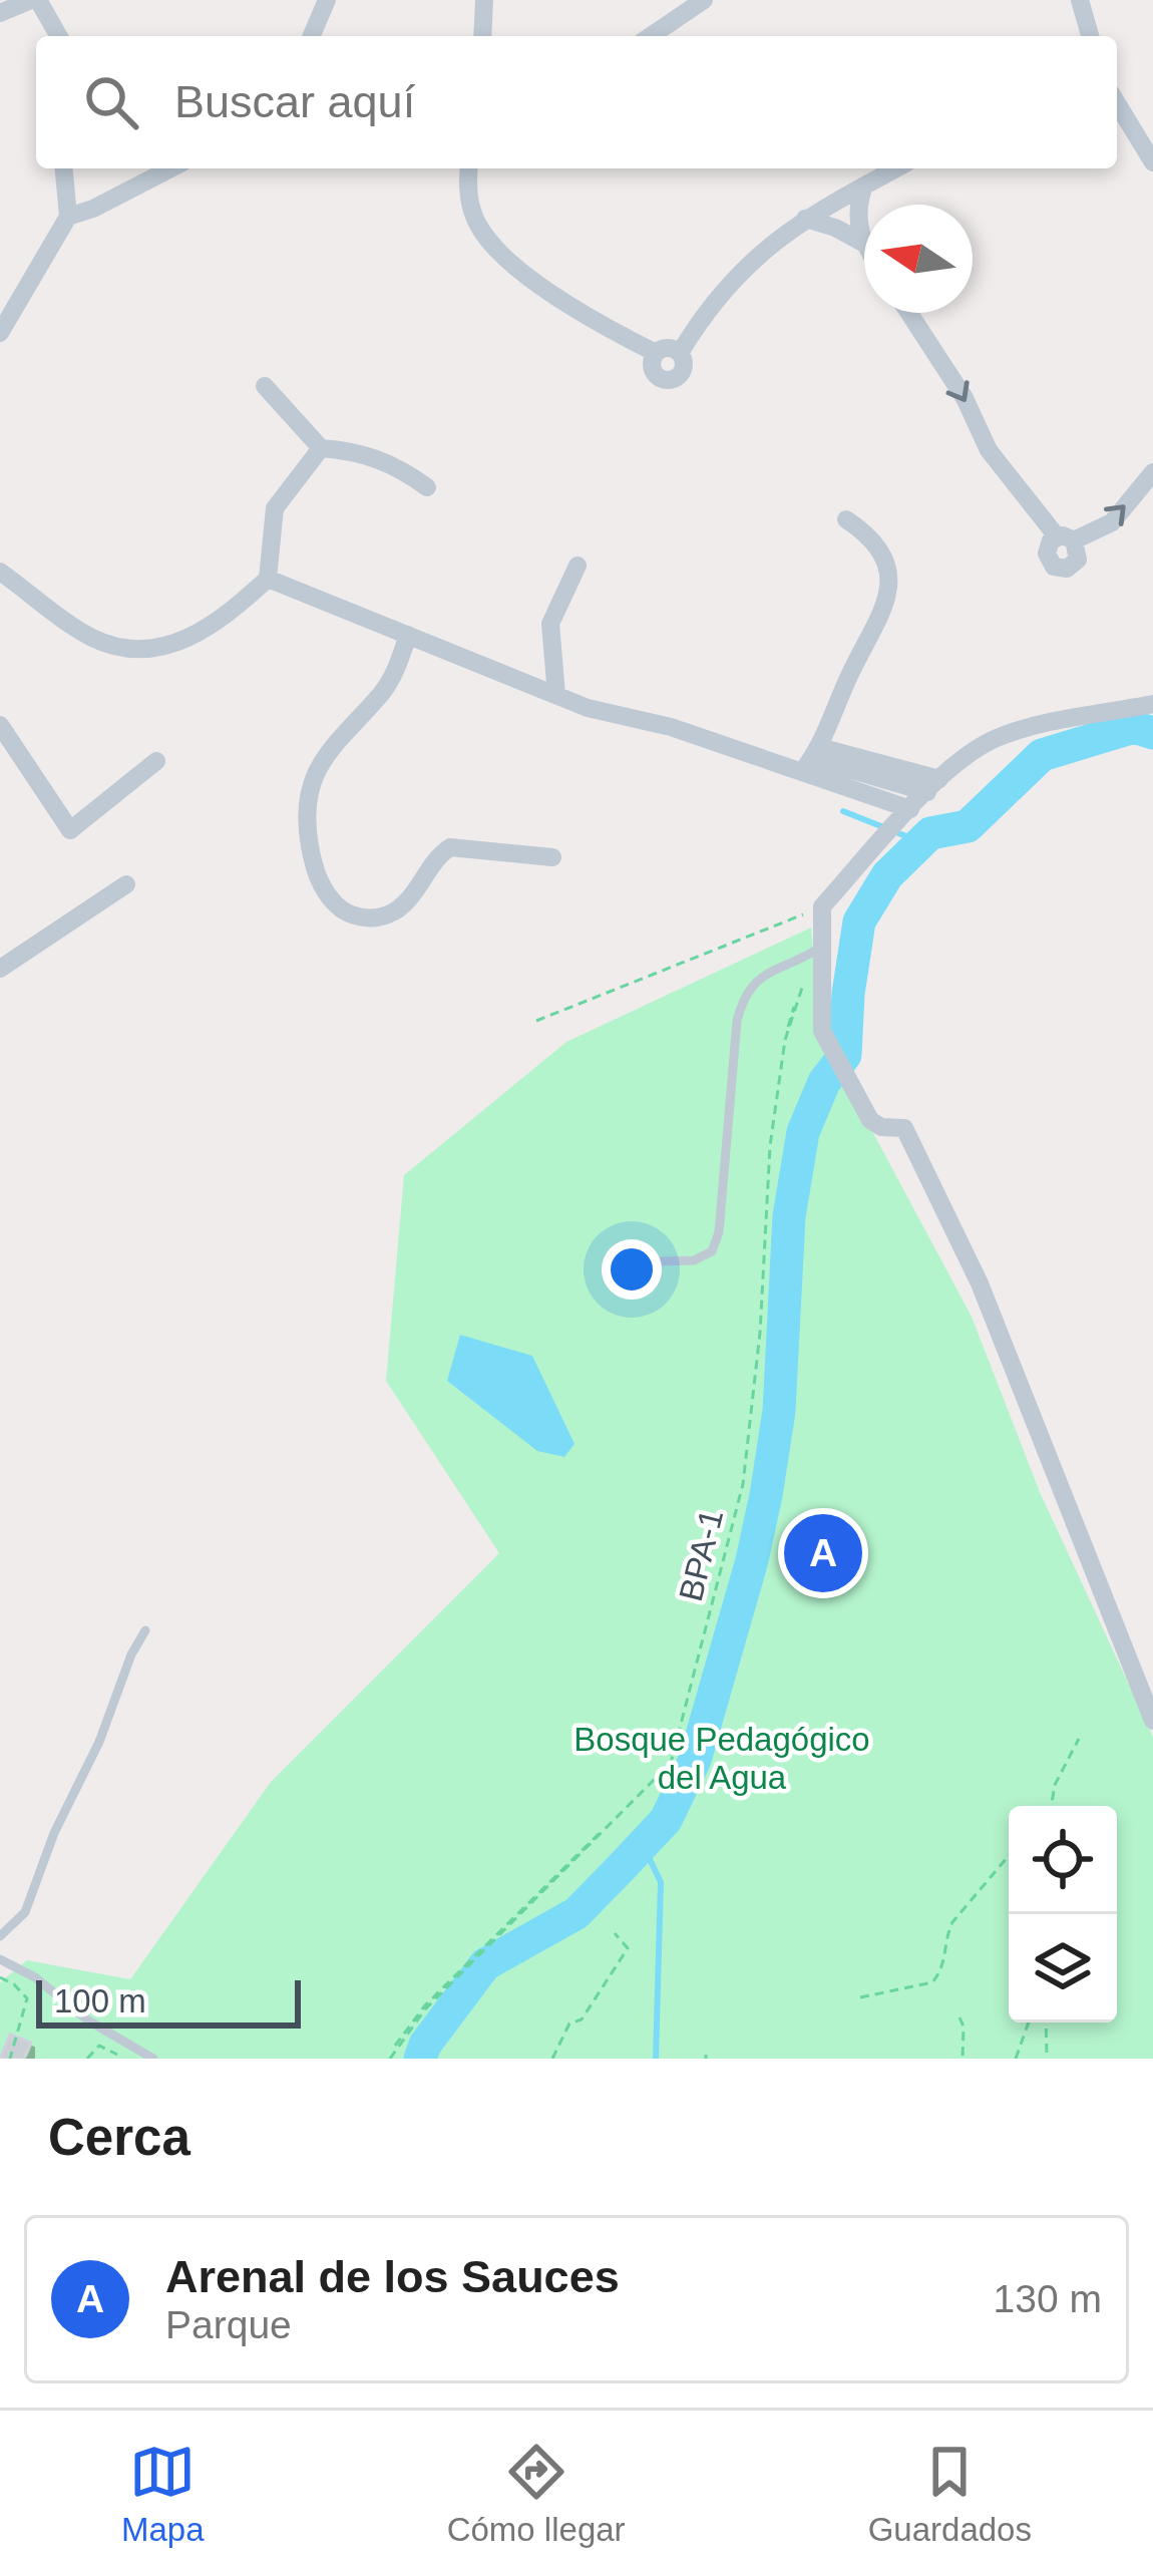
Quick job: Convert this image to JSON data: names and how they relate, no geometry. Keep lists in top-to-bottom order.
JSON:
{
  "parks": ["Bosque Pedagógico del Agua"],
  "scale_bar": "100 m",
  "north": "left",
  "page": {
    "search": "Buscar aquí",
    "pins": "A",
    "scale": "100 m",
    "heading": "Cerca",
    "list": [
      {
        "mark": "A",
        "name": "Arenal de los Sauces",
        "note": "Parque",
        "value": "130 m"
      }
    ],
    "nav": ["Mapa", "Cómo llegar", "Guardados"]
  }
}
